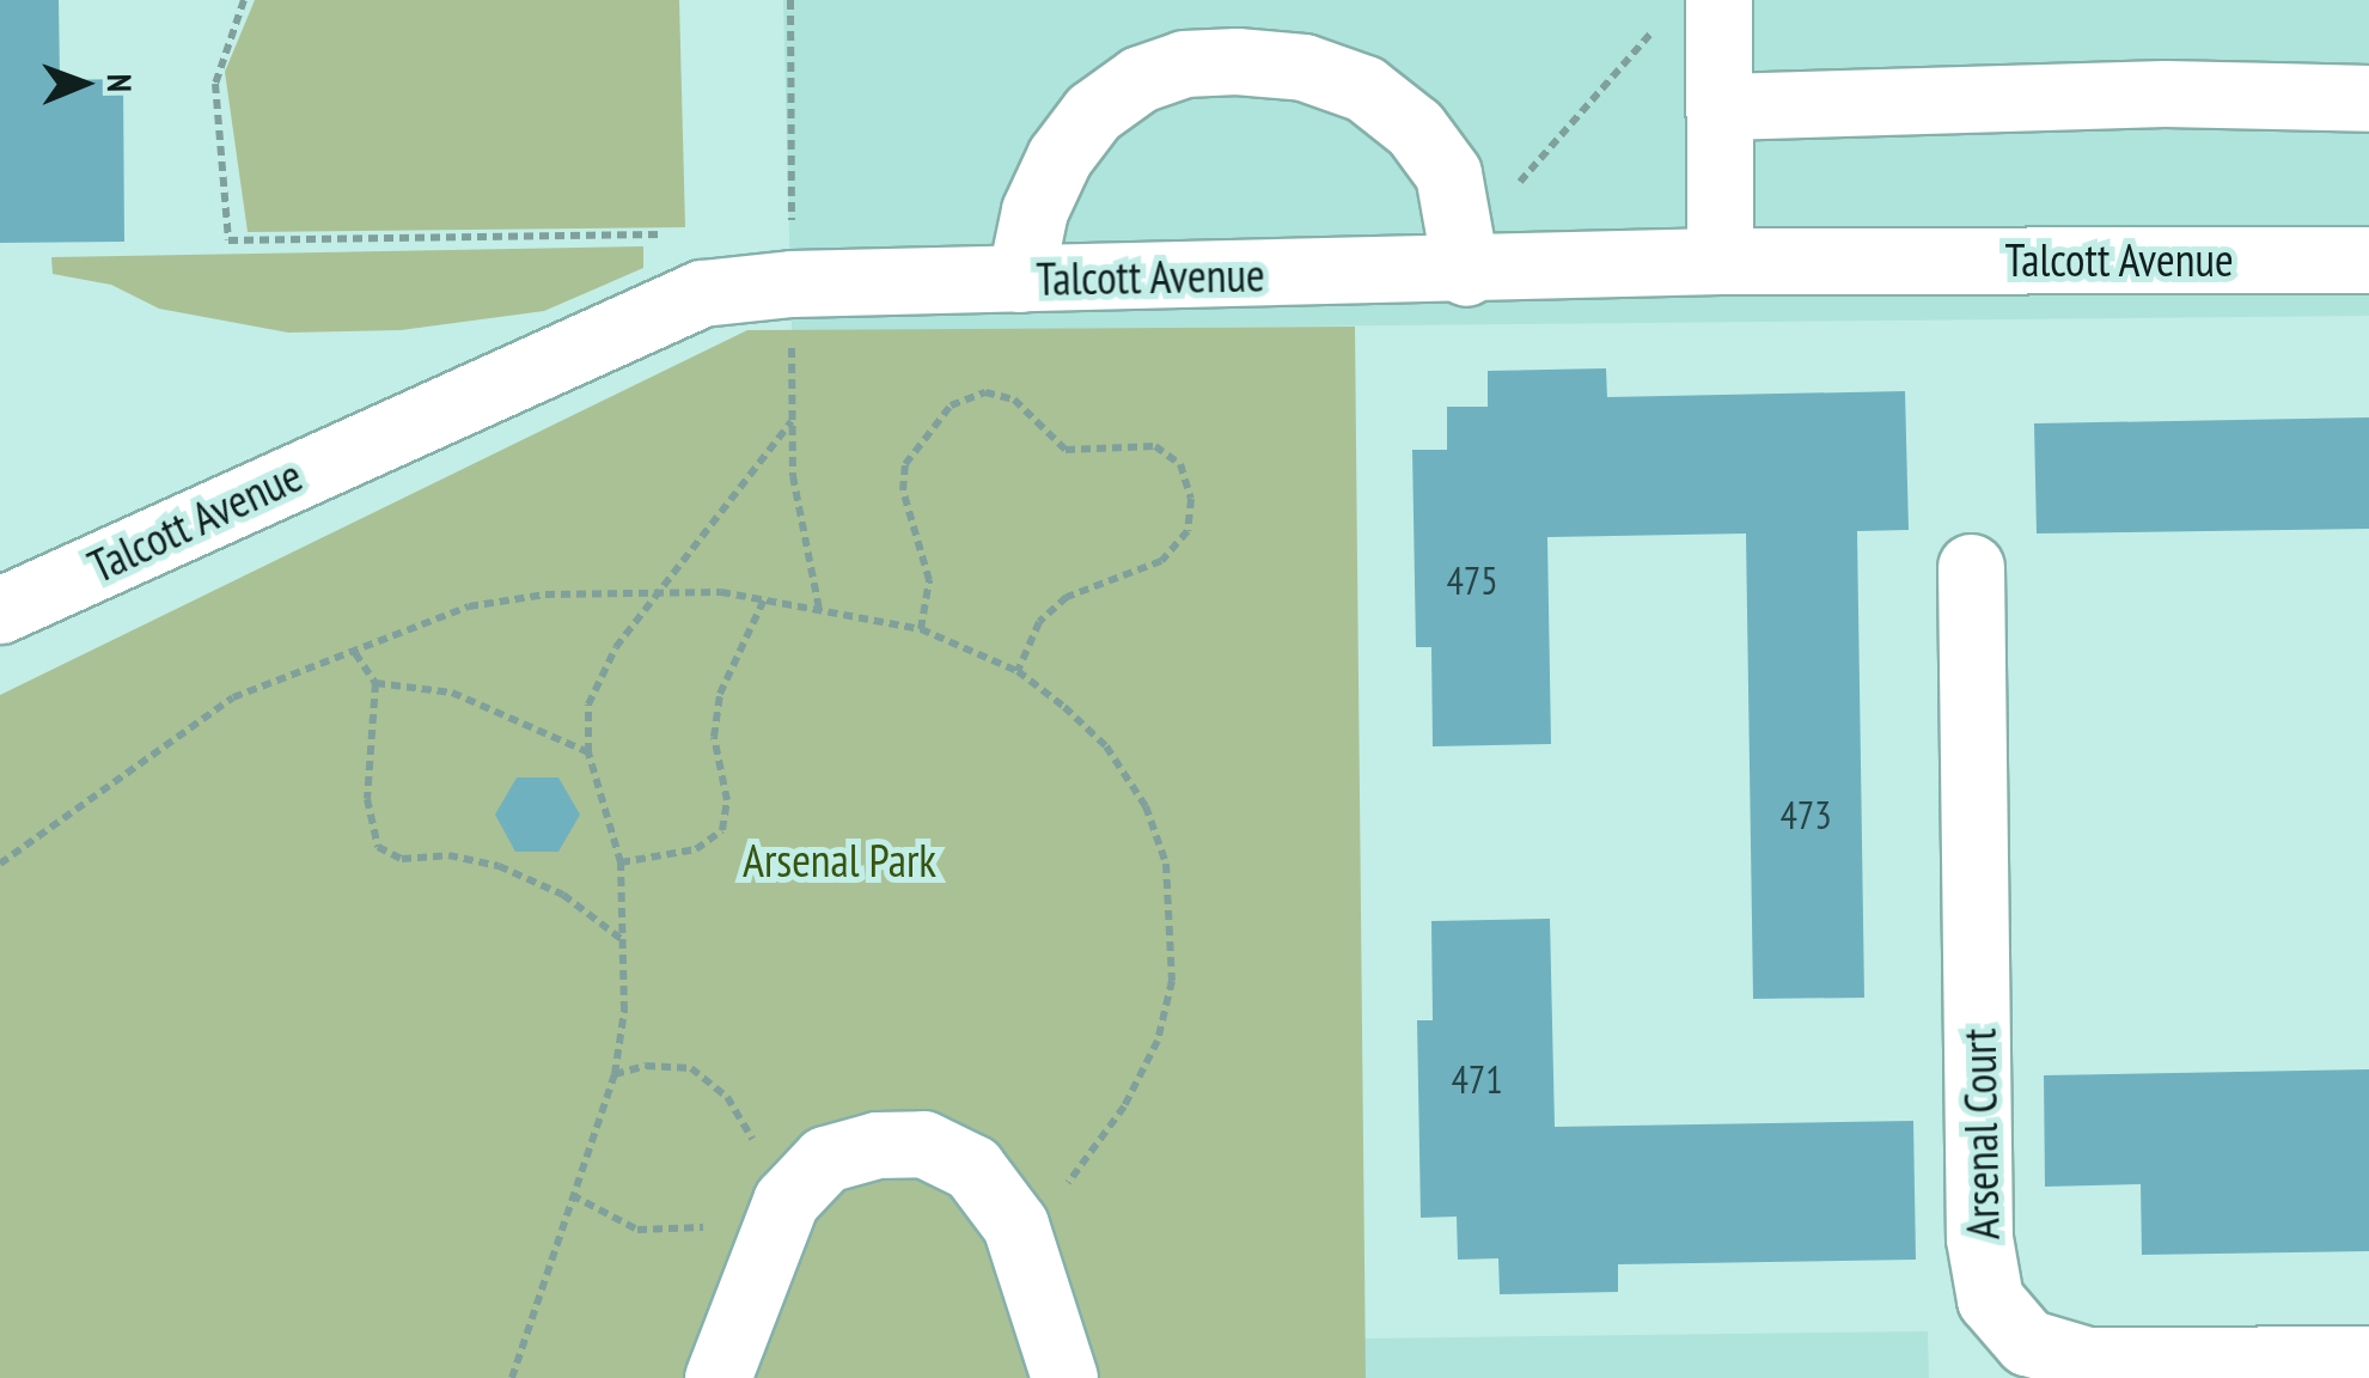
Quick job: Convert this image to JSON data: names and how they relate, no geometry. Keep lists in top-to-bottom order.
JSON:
{
  "streets": {
    "street": ["Talcott Avenue", "Arsenal Court"]
  },
  "parks": ["Arsenal Park"],
  "house_numbers": ["475", "473", "471"],
  "north": "right"
}
